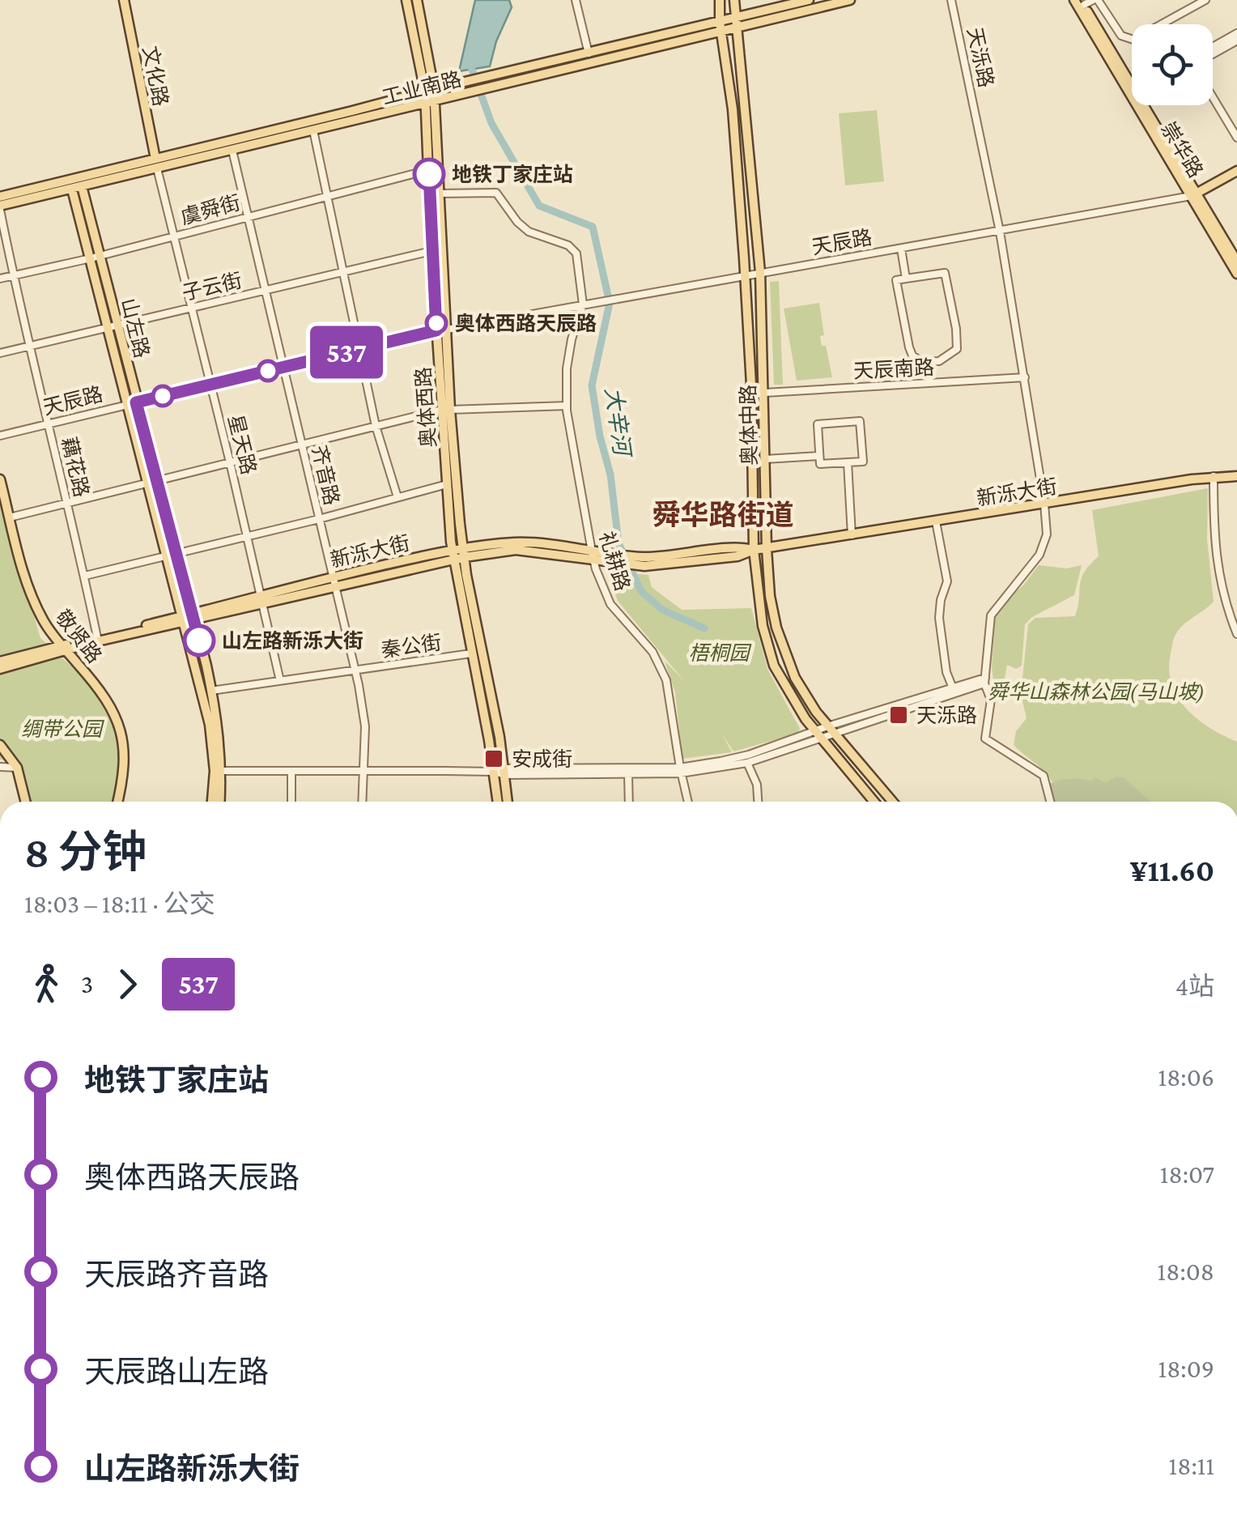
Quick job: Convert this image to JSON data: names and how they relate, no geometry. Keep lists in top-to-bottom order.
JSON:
{
  "streets": {
    "main road": [
      "文化路",
      "工业南路",
      "崇华路",
      "天辰路",
      "山左路",
      "奥体西路",
      "奥体中路",
      "新泺大街",
      "敬贤路"
    ],
    "street": [
      "天泺路",
      "虞舜街",
      "子云街",
      "天辰南路",
      "星天路",
      "藕花路",
      "齐音路",
      "礼耕路",
      "秦公街"
    ]
  },
  "crossings": [
    ["天泺路", "天辰路"],
    ["天泺路", "天辰南路"],
    ["天泺路", "新泺大街"],
    ["文化路", "工业南路"],
    ["文化路", "星天路"],
    ["工业南路", "山左路"],
    ["工业南路", "奥体西路"],
    ["工业南路", "奥体中路"],
    ["工业南路", "星天路"],
    ["工业南路", "藕花路"],
    ["工业南路", "齐音路"],
    ["崇华路", "天辰路"],
    ["虞舜街", "山左路"],
    ["虞舜街", "奥体西路"],
    ["虞舜街", "星天路"],
    ["虞舜街", "藕花路"],
    ["虞舜街", "齐音路"],
    ["天辰路", "山左路"],
    ["天辰路", "奥体西路"],
    ["天辰路", "奥体中路"],
    ["天辰路", "星天路"],
    ["天辰路", "藕花路"],
    ["天辰路", "齐音路"],
    ["天辰路", "礼耕路"],
    ["子云街", "山左路"],
    ["子云街", "奥体西路"],
    ["子云街", "星天路"],
    ["子云街", "藕花路"],
    ["子云街", "齐音路"],
    ["山左路", "新泺大街"],
    ["山左路", "秦公街"],
    ["天辰南路", "奥体中路"],
    ["奥体西路", "新泺大街"],
    ["奥体西路", "秦公街"],
    ["奥体中路", "新泺大街"],
    ["星天路", "新泺大街"],
    ["星天路", "秦公街"],
    ["藕花路", "新泺大街"],
    ["齐音路", "新泺大街"],
    ["齐音路", "秦公街"],
    ["新泺大街", "礼耕路"],
    ["新泺大街", "敬贤路"]
  ],
  "districts": ["舜华路街道"],
  "water": ["大辛河"],
  "parks": ["梧桐园", "舜华山森林公园(马山坡)", "绸带公园"],
  "places": {
    "other": ["地铁丁家庄站", "奥体西路天辰路", "山左路新泺大街"],
    "transit": ["天泺路", "安成街"]
  },
  "lines": ["bus line 537"],
  "page": {
    "on_map": "537",
    "heading": ["8 分钟", "18:03 – 18:11 · 公交", "¥11.60"],
    "legs": ["3", "537", "4站"],
    "list": [
      {
        "name": "地铁丁家庄站",
        "value": "18:06"
      },
      {
        "name": "奥体西路天辰路",
        "value": "18:07"
      },
      {
        "name": "天辰路齐音路",
        "value": "18:08"
      },
      {
        "name": "天辰路山左路",
        "value": "18:09"
      },
      {
        "name": "山左路新泺大街",
        "value": "18:11"
      }
    ]
  }
}
